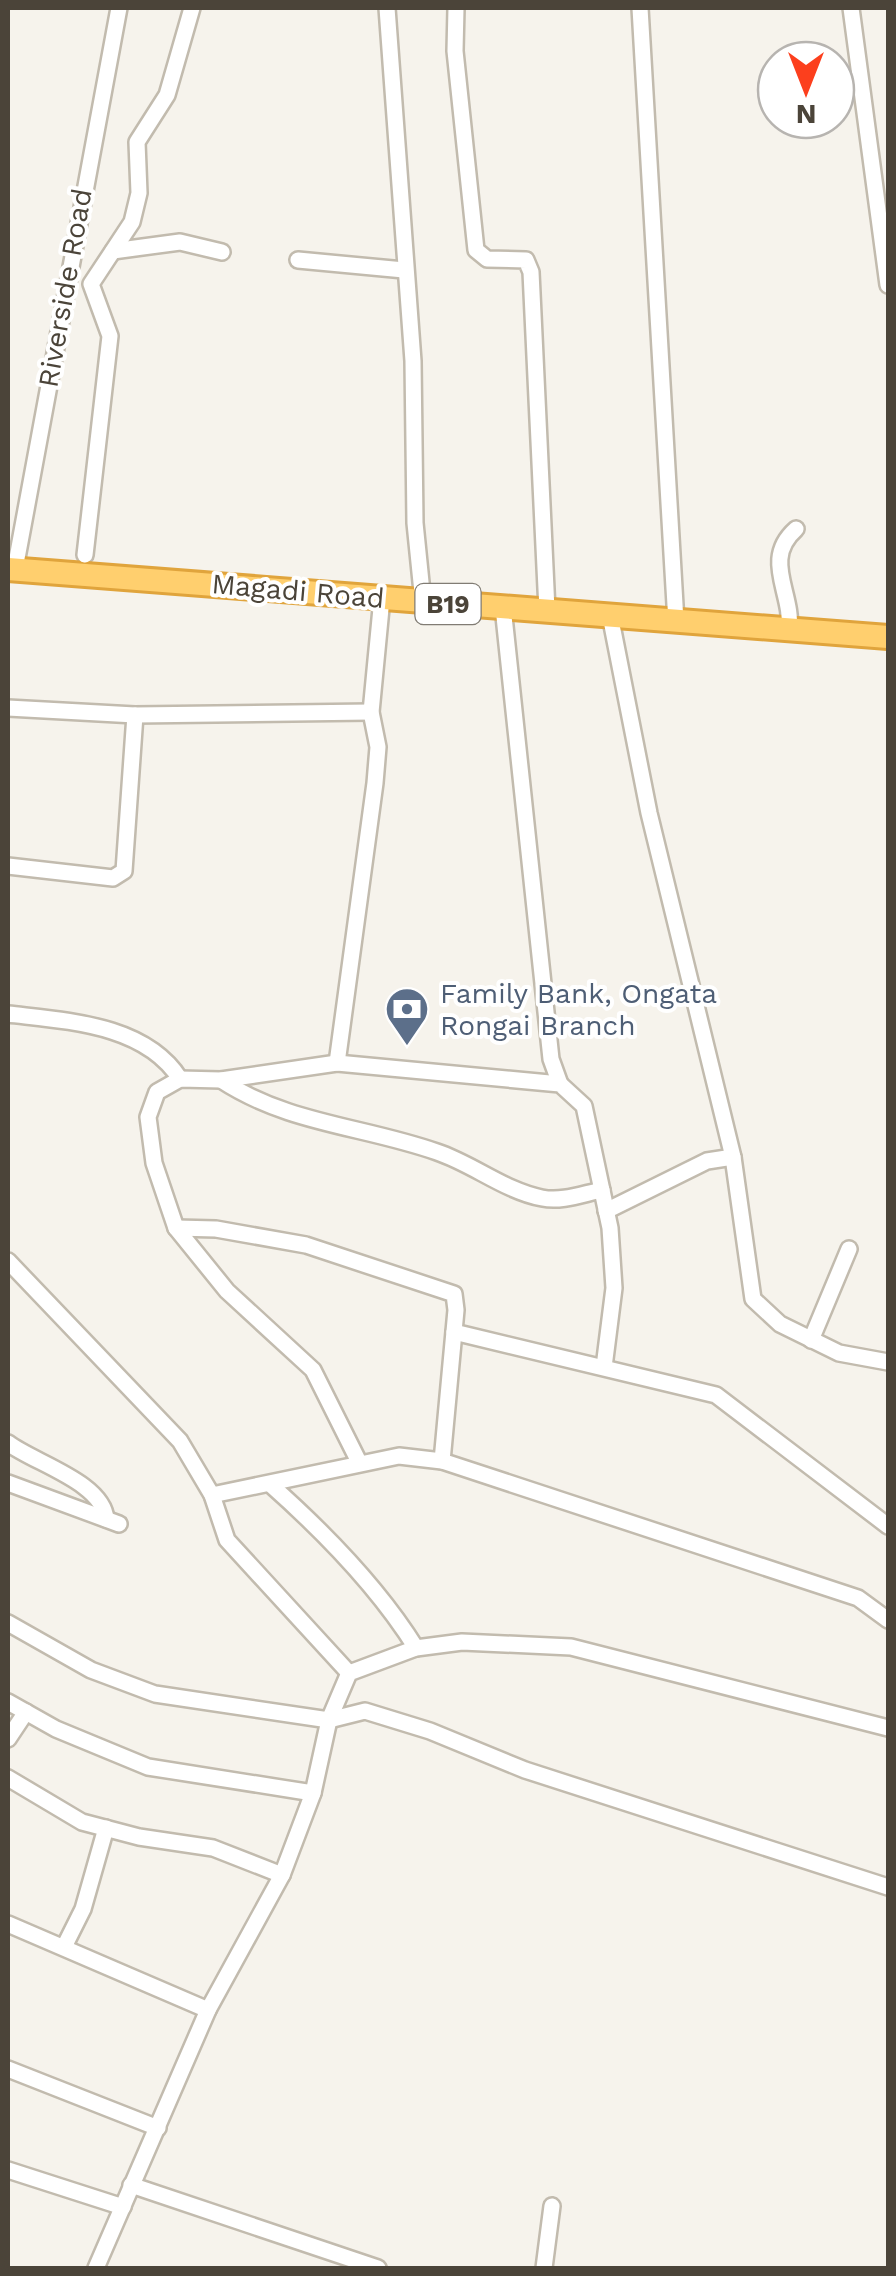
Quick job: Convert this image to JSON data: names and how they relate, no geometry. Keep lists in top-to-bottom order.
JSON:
{
  "streets": {
    "highway": ["Magadi Road", "B19"],
    "street": ["Riverside Road"]
  },
  "crossings": [
    ["Riverside Road", "Magadi Road"]
  ],
  "places": {
    "bank": ["Family Bank, Ongata Rongai Branch"]
  },
  "north": "bottom"
}
